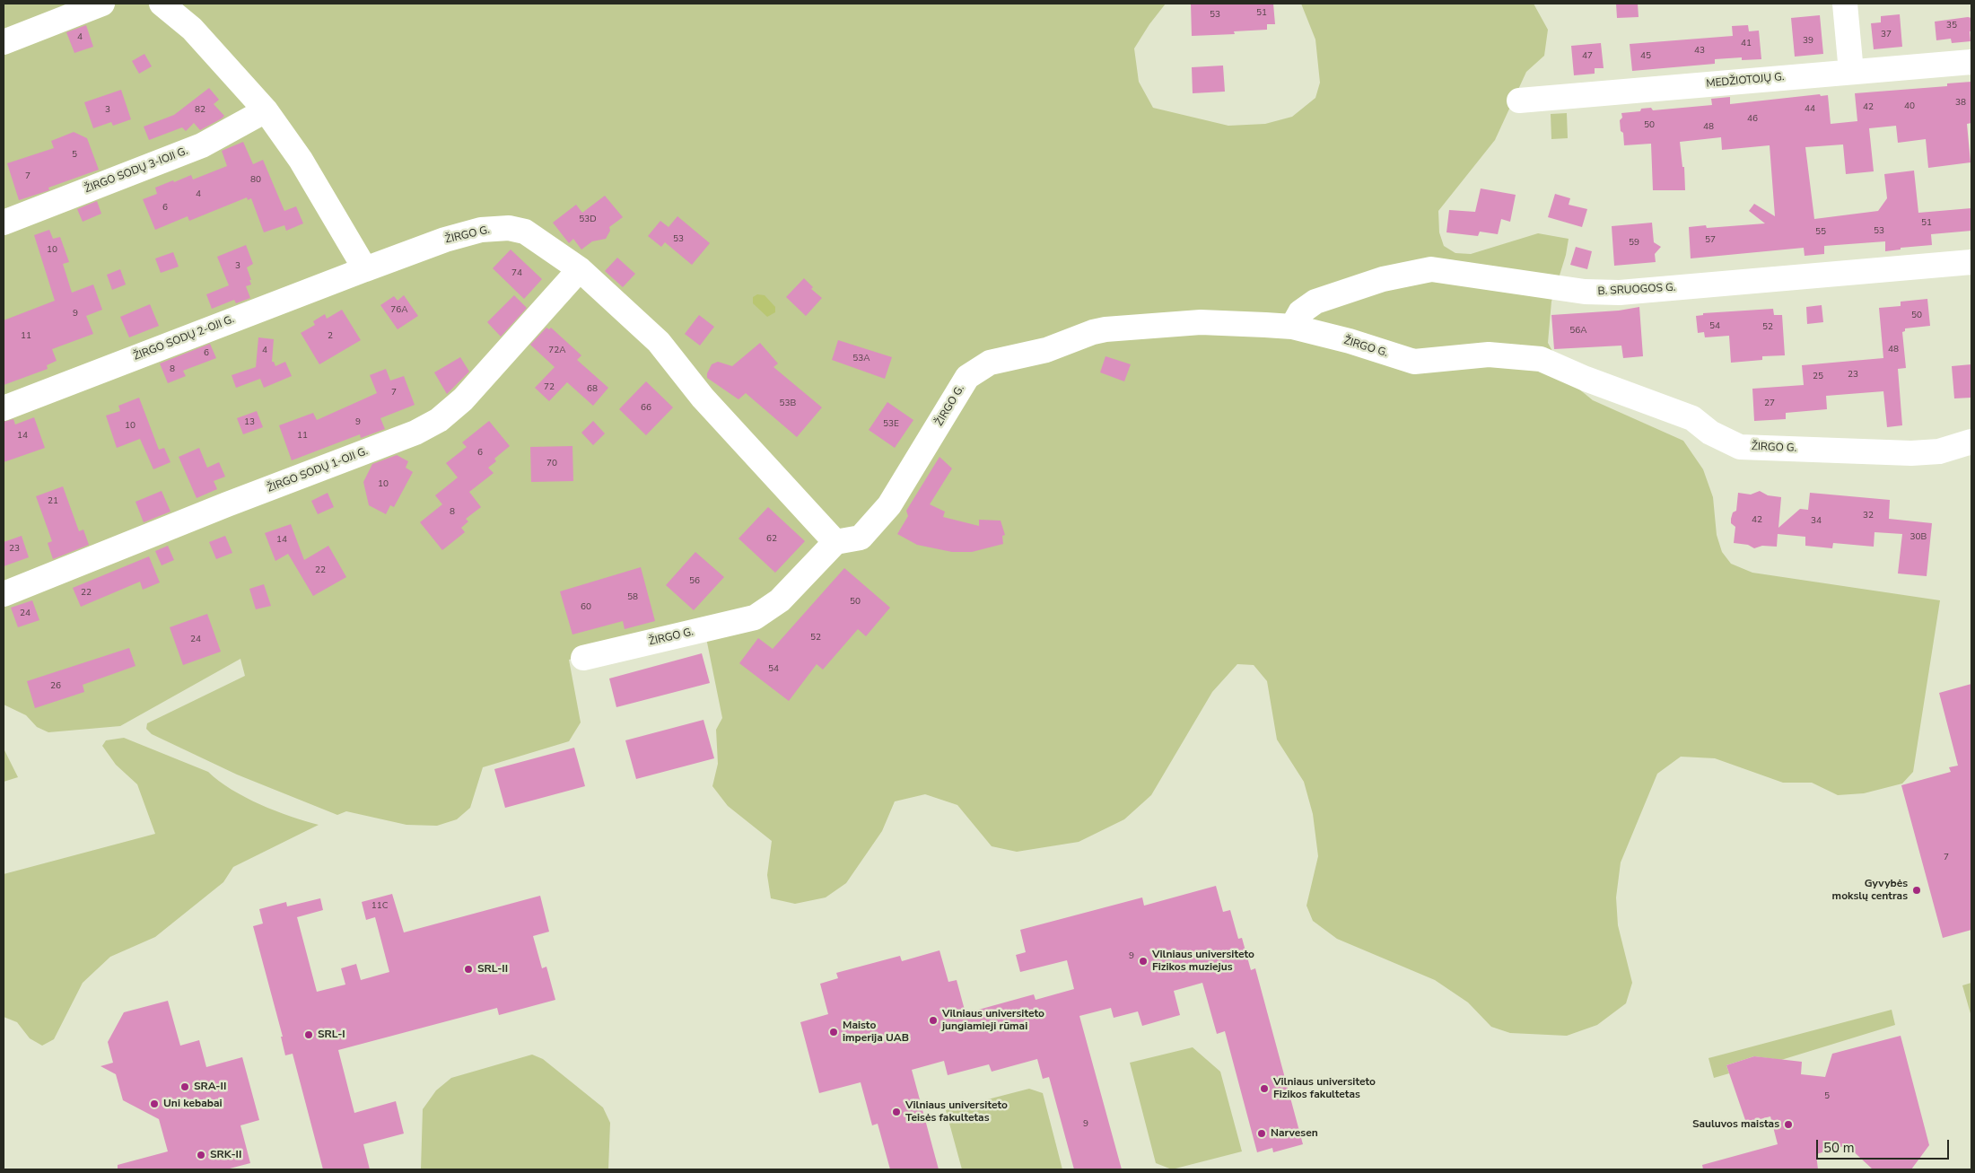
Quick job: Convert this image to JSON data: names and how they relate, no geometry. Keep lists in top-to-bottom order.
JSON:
{
  "streets": {
    "street": [
      "MEDŽIOTOJŲ G.",
      "ŽIRGO SODŲ 3-IOJI G.",
      "ŽIRGO G.",
      "B. SRUOGOS G.",
      "ŽIRGO SODŲ 2-OJI G.",
      "ŽIRGO SODŲ 1-OJI G."
    ]
  },
  "crossings": [
    ["ŽIRGO G.", "B. SRUOGOS G."],
    ["ŽIRGO G.", "ŽIRGO SODŲ 2-OJI G."],
    ["ŽIRGO G.", "ŽIRGO SODŲ 1-OJI G."]
  ],
  "places": [
    "Gyvybės mokslų centras",
    "Vilniaus universiteto Fizikos muziejus",
    "SRL-II",
    "Vilniaus universiteto jungiamieji rūmai",
    "Maisto imperija UAB",
    "SRL-I",
    "SRA-II",
    "Vilniaus universiteto Fizikos fakultetas",
    "Uni kebabai",
    "Vilniaus universiteto Teisės fakultetas",
    "Sauluvos maistas",
    "Narvesen",
    "SRK-II"
  ],
  "house_numbers": [
    "51",
    "53",
    "35",
    "37",
    "4",
    "39",
    "41",
    "43",
    "47",
    "45",
    "38",
    "40",
    "42",
    "44",
    "3",
    "82",
    "46",
    "50",
    "48",
    "5",
    "7",
    "80",
    "4",
    "6",
    "53D",
    "51",
    "53",
    "55",
    "53",
    "57",
    "59",
    "10",
    "3",
    "74",
    "76A",
    "9",
    "50",
    "54",
    "52",
    "56A",
    "11",
    "2",
    "48",
    "4",
    "72A",
    "6",
    "53A",
    "8",
    "23",
    "25",
    "72",
    "68",
    "7",
    "53B",
    "27",
    "66",
    "13",
    "9",
    "53E",
    "10",
    "14",
    "11",
    "6",
    "70",
    "10",
    "21",
    "8",
    "32",
    "42",
    "34",
    "30B",
    "62",
    "14",
    "23",
    "22",
    "56",
    "22",
    "58",
    "50",
    "60",
    "24",
    "52",
    "24",
    "54",
    "26",
    "7",
    "11C",
    "9",
    "5",
    "9"
  ],
  "scale_bar": "50 m"
}
